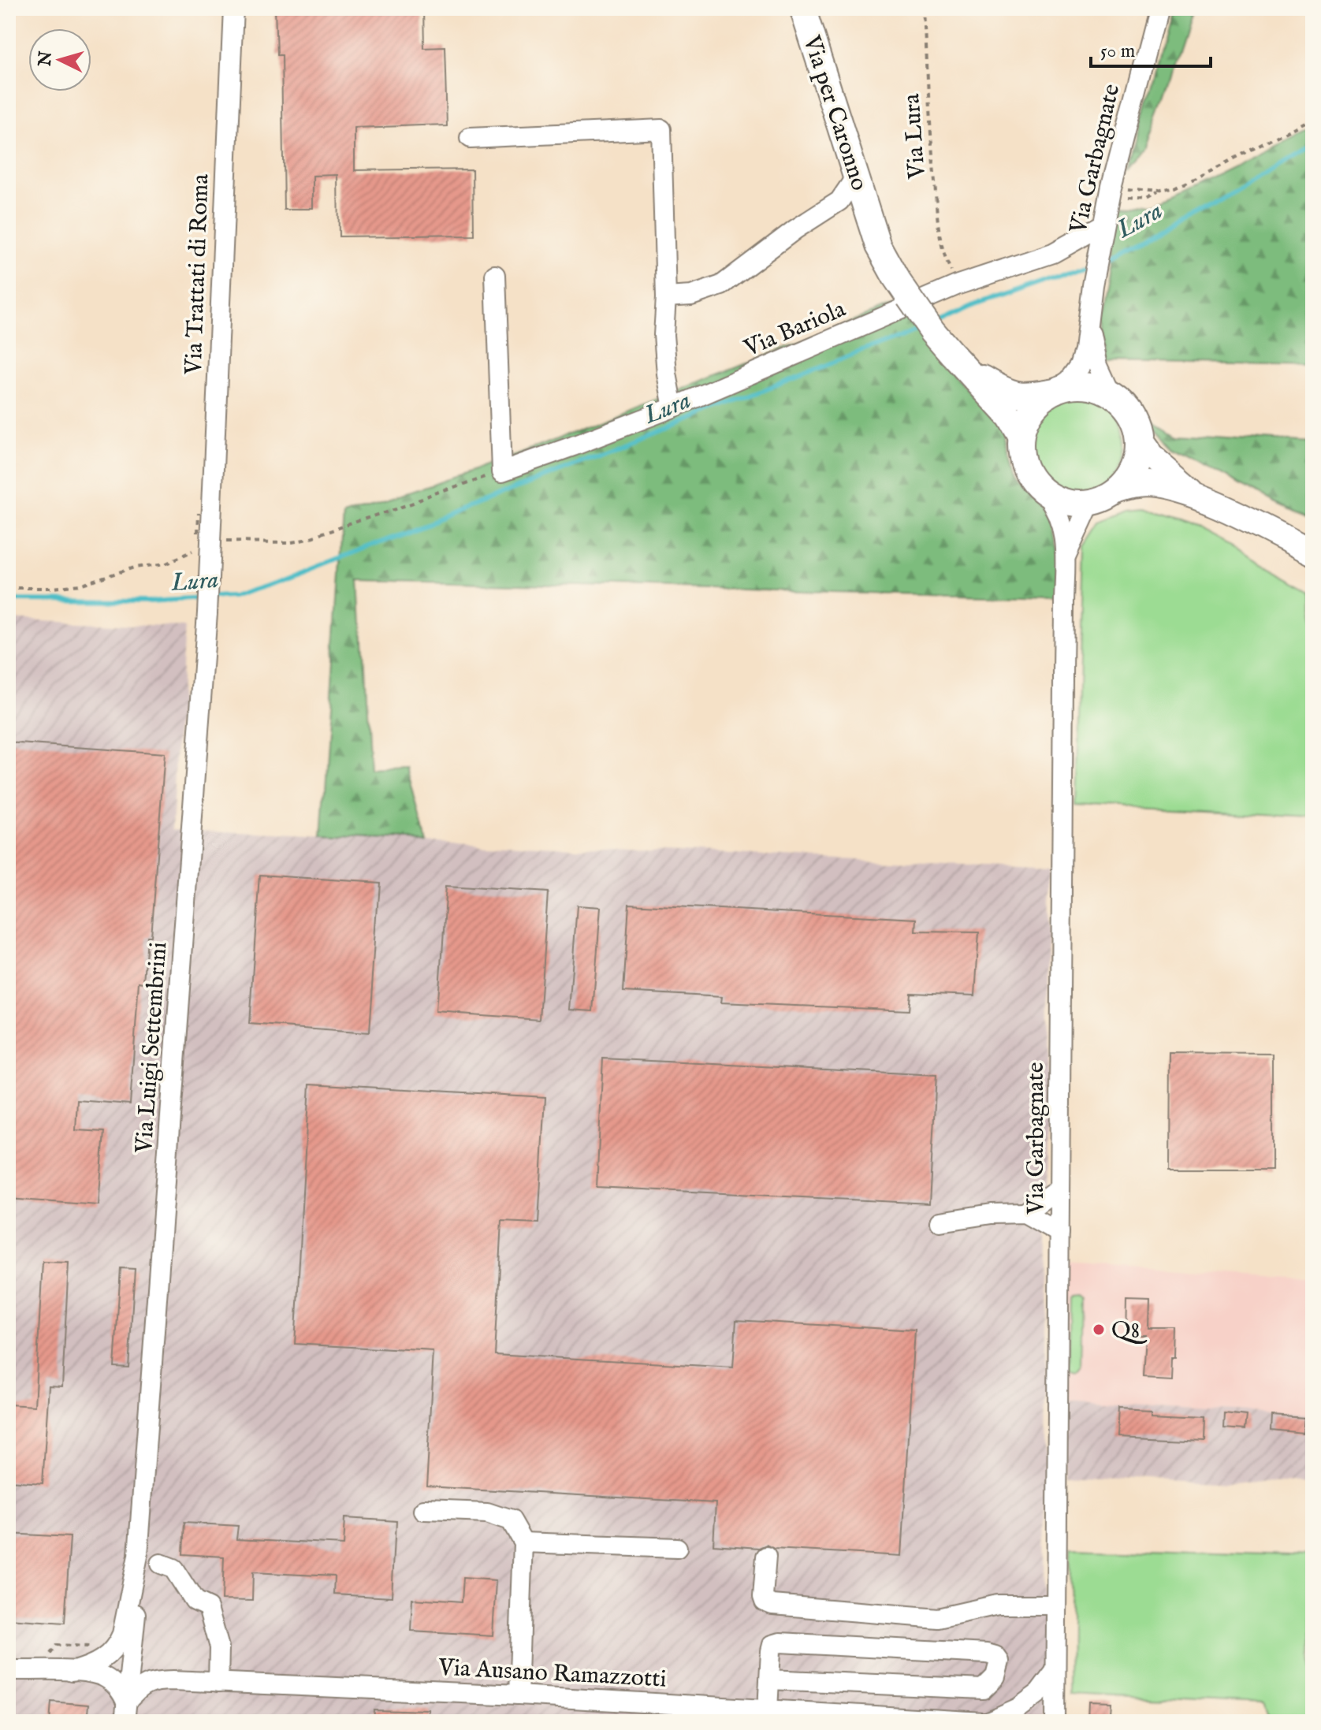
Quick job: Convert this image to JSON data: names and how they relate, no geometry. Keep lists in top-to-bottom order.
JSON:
{
  "streets": {
    "main road": ["Via per Caronno"],
    "street": [
      "Via Garbagnate",
      "Via Trattati di Roma",
      "Via Bariola",
      "Via Luigi Settembrini",
      "Via Ausano Ramazzotti"
    ],
    "path": ["Via Lura"]
  },
  "crossings": [
    ["Via Garbagnate", "Via Bariola"],
    ["Via Garbagnate", "Via Ausano Ramazzotti"],
    ["Via Trattati di Roma", "Via Luigi Settembrini"],
    ["Via Luigi Settembrini", "Via Ausano Ramazzotti"]
  ],
  "water": ["Lura"],
  "places": ["Q8"],
  "scale_bar": "50 m",
  "north": "left"
}
